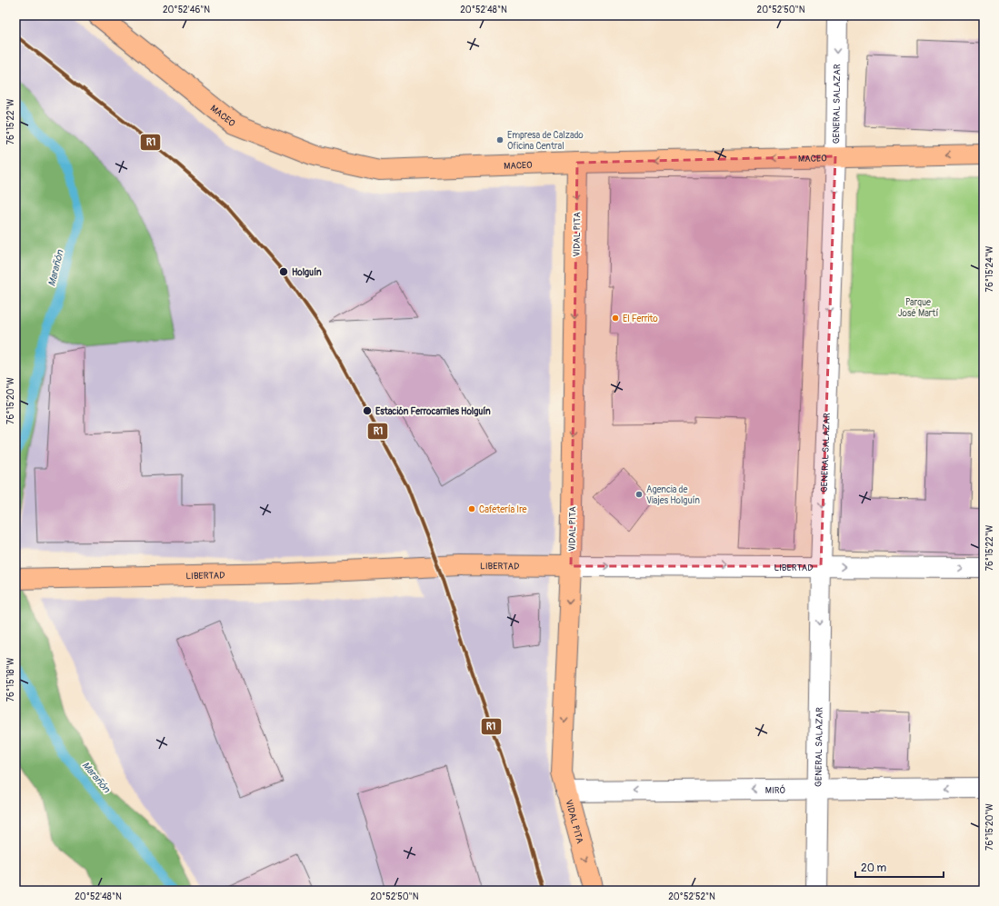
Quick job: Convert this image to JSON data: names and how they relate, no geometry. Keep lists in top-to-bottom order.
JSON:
{
  "streets": {
    "main road": ["MACEO", "VIDAL PITA", "LIBERTAD"],
    "street": ["GENERAL SALAZAR", "MIRÓ"]
  },
  "crossings": [
    ["GENERAL SALAZAR", "MACEO"],
    ["GENERAL SALAZAR", "LIBERTAD"],
    ["GENERAL SALAZAR", "MIRÓ"],
    ["MACEO", "VIDAL PITA"],
    ["VIDAL PITA", "LIBERTAD"],
    ["VIDAL PITA", "MIRÓ"]
  ],
  "one_way": [
    "GENERAL SALAZAR",
    "MACEO",
    "VIDAL PITA",
    "LIBERTAD",
    "MIRÓ"
  ],
  "water": ["Marañón"],
  "parks": ["Parque José Martí"],
  "places": [
    "Empresa de Calzado Oficina Central",
    "Holguín",
    "El Ferrito",
    "Estación Ferrocarriles Holguín",
    "Agencia de Viajes Holguín",
    "Cafetería Ire"
  ],
  "lines": ["transit line R1"],
  "scale_bar": "20 m",
  "coordinates": [
    "20°52'46\"N",
    "20°52'48\"N",
    "20°52'50\"N",
    "76°15'22\"W",
    "76°15'24\"W",
    "76°15'20\"W",
    "76°15'18\"W",
    "20°52'52\"N"
  ]
}
